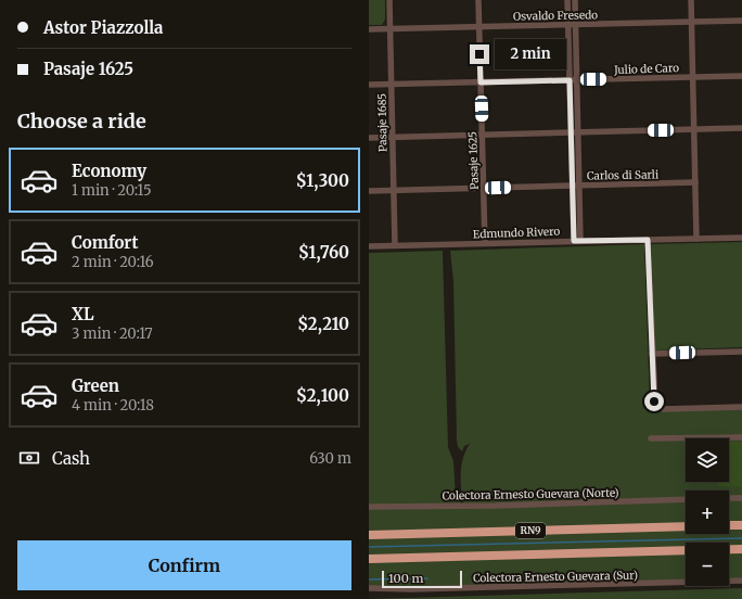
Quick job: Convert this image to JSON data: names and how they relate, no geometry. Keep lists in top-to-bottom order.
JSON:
{
  "streets": {
    "highway": ["RN9"],
    "street": [
      "Osvaldo Fresedo",
      "Julio de Caro",
      "Pasaje 1685",
      "Pasaje 1625",
      "Carlos di Sarli",
      "Edmundo Rivero",
      "Colectora Ernesto Guevara (Norte)",
      "Colectora Ernesto Guevara (Sur)"
    ]
  },
  "crossings": [
    ["Osvaldo Fresedo", "Pasaje 1685"],
    ["Osvaldo Fresedo", "Pasaje 1625"],
    ["Julio de Caro", "Pasaje 1685"],
    ["Julio de Caro", "Pasaje 1625"],
    ["Pasaje 1685", "Carlos di Sarli"],
    ["Pasaje 1685", "Edmundo Rivero"],
    ["Pasaje 1625", "Carlos di Sarli"],
    ["Pasaje 1625", "Edmundo Rivero"]
  ],
  "scale_bar": "100 m",
  "page": {
    "banner": ["Astor Piazzolla", "Pasaje 1625"],
    "bubble": "2 min",
    "heading": "Choose a ride",
    "list": [
      {
        "name": "Economy",
        "note": "1 min · 20:15",
        "value": "$1,300"
      },
      {
        "name": "Comfort",
        "note": "2 min · 20:16",
        "value": "$1,760"
      },
      {
        "name": "XL",
        "note": "3 min · 20:17",
        "value": "$2,210"
      },
      {
        "name": "Green",
        "note": "4 min · 20:18",
        "value": "$2,100"
      }
    ],
    "pay": ["Cash", "630 m"],
    "map_buttons": ["+", "−"],
    "buttons": "Confirm",
    "scale": "100 m"
  }
}
